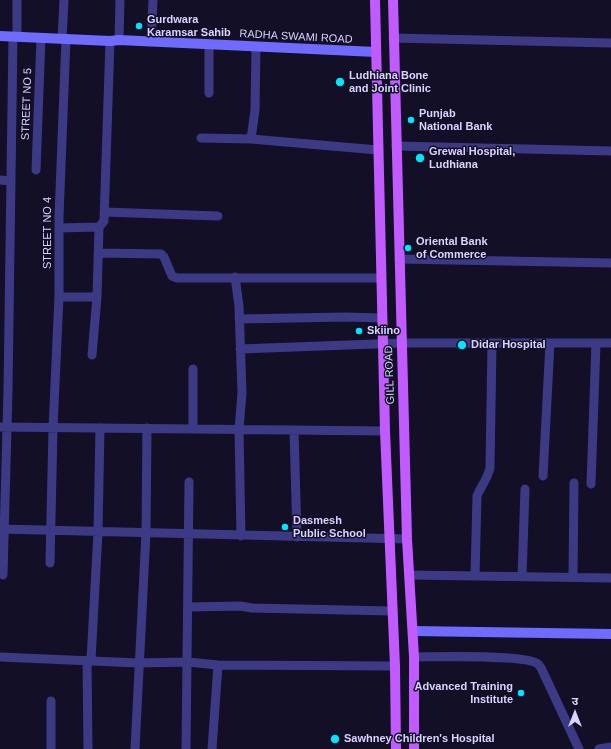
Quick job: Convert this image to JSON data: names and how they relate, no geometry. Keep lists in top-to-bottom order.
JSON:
{
  "streets": {
    "main road": ["GILL ROAD"],
    "street": ["RADHA SWAMI ROAD", "STREET NO 5", "STREET NO 4"]
  },
  "crossings": [
    ["RADHA SWAMI ROAD", "STREET NO 5"],
    ["RADHA SWAMI ROAD", "STREET NO 4"],
    ["RADHA SWAMI ROAD", "GILL ROAD"]
  ],
  "places": [
    "Gurdwara Karamsar Sahib",
    "Ludhiana Bone and Joint Clinic",
    "Punjab National Bank",
    "Grewal Hospital, Ludhiana",
    "Oriental Bank of Commerce",
    "Skiino",
    "Didar Hospital",
    "Dasmesh Public School",
    "Advanced Training Institute",
    "Sawhney Children's Hospital"
  ],
  "north": "top"
}
